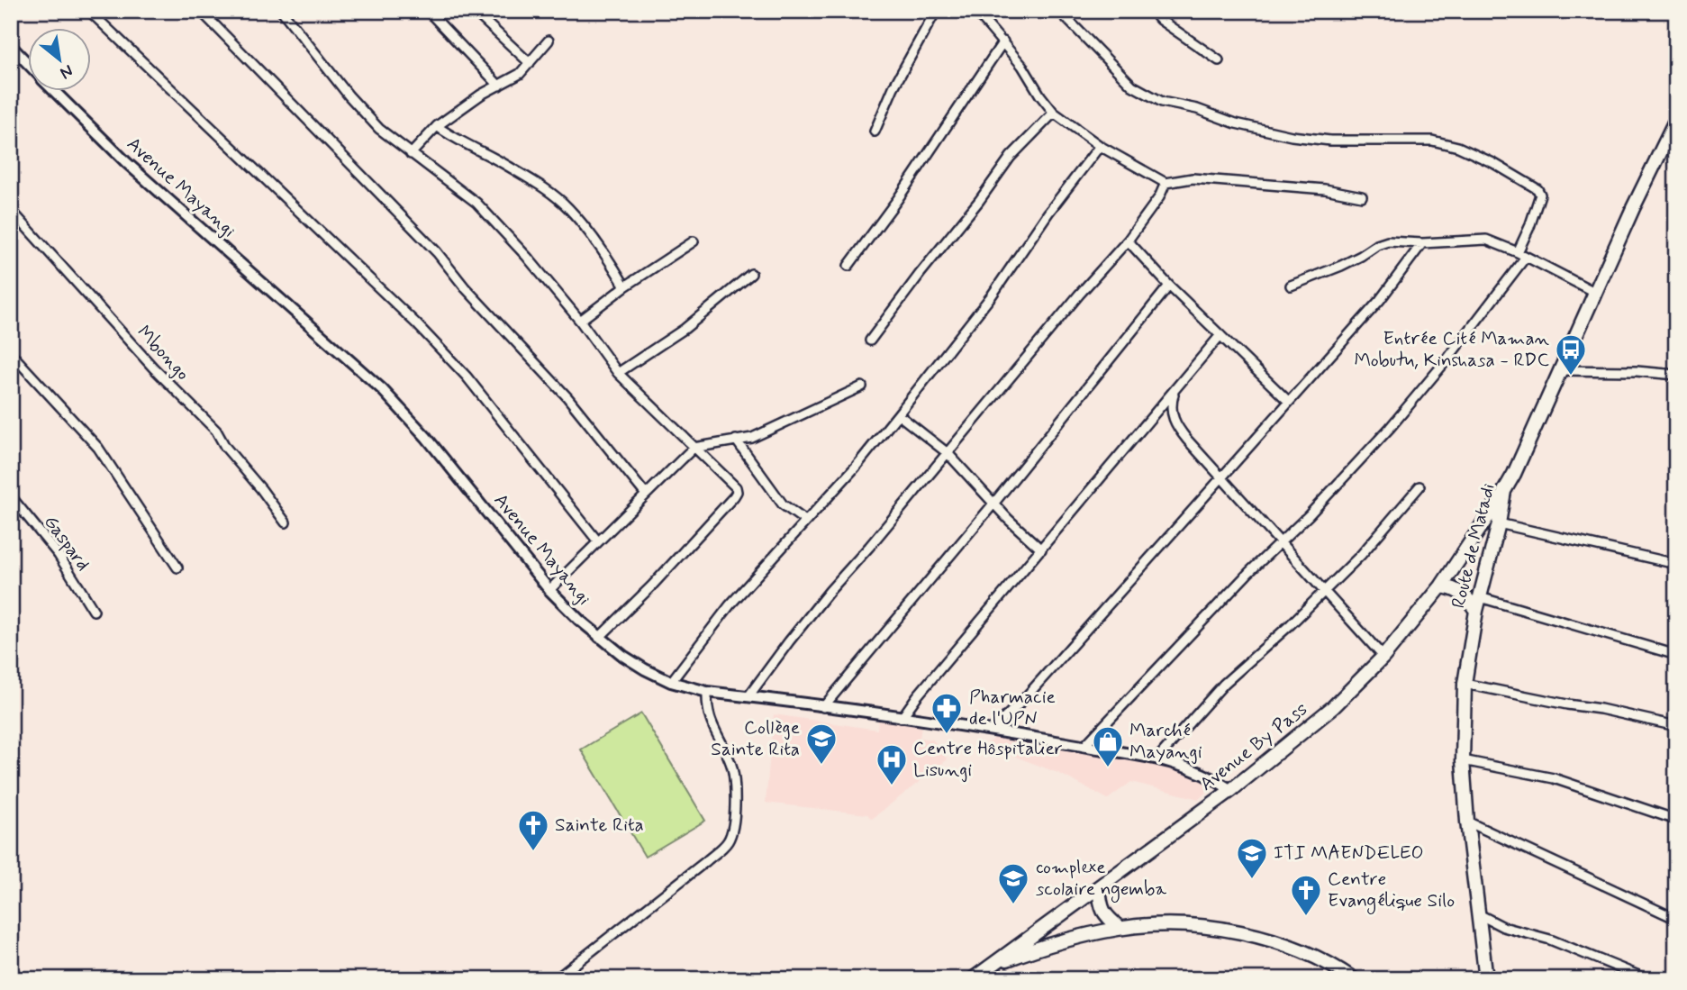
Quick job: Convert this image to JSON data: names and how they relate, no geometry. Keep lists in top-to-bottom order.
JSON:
{
  "streets": {
    "highway": ["Route de Matadi", "Avenue By Pass"],
    "street": ["Avenue Mayangi", "Mbongo", "Gaspard"]
  },
  "crossings": [
    ["Avenue Mayangi", "Avenue By Pass"],
    ["Route de Matadi", "Avenue By Pass"]
  ],
  "places": {
    "bus stop": ["Entrée Cité Maman Mobutu, Kinshasa - RDC"],
    "pharmacy": ["Pharmacie de l'UPN"],
    "school or university": ["Collège Sainte Rita", "ITI MAENDELEO", "complexe scolaire ngemba"],
    "shop": ["Marché Mayangi"],
    "hospital": ["Centre Hôspitalier Lisungi"],
    "church": ["Sainte Rita", "Centre Evangélique Silo"]
  },
  "north": "bottom right"
}
